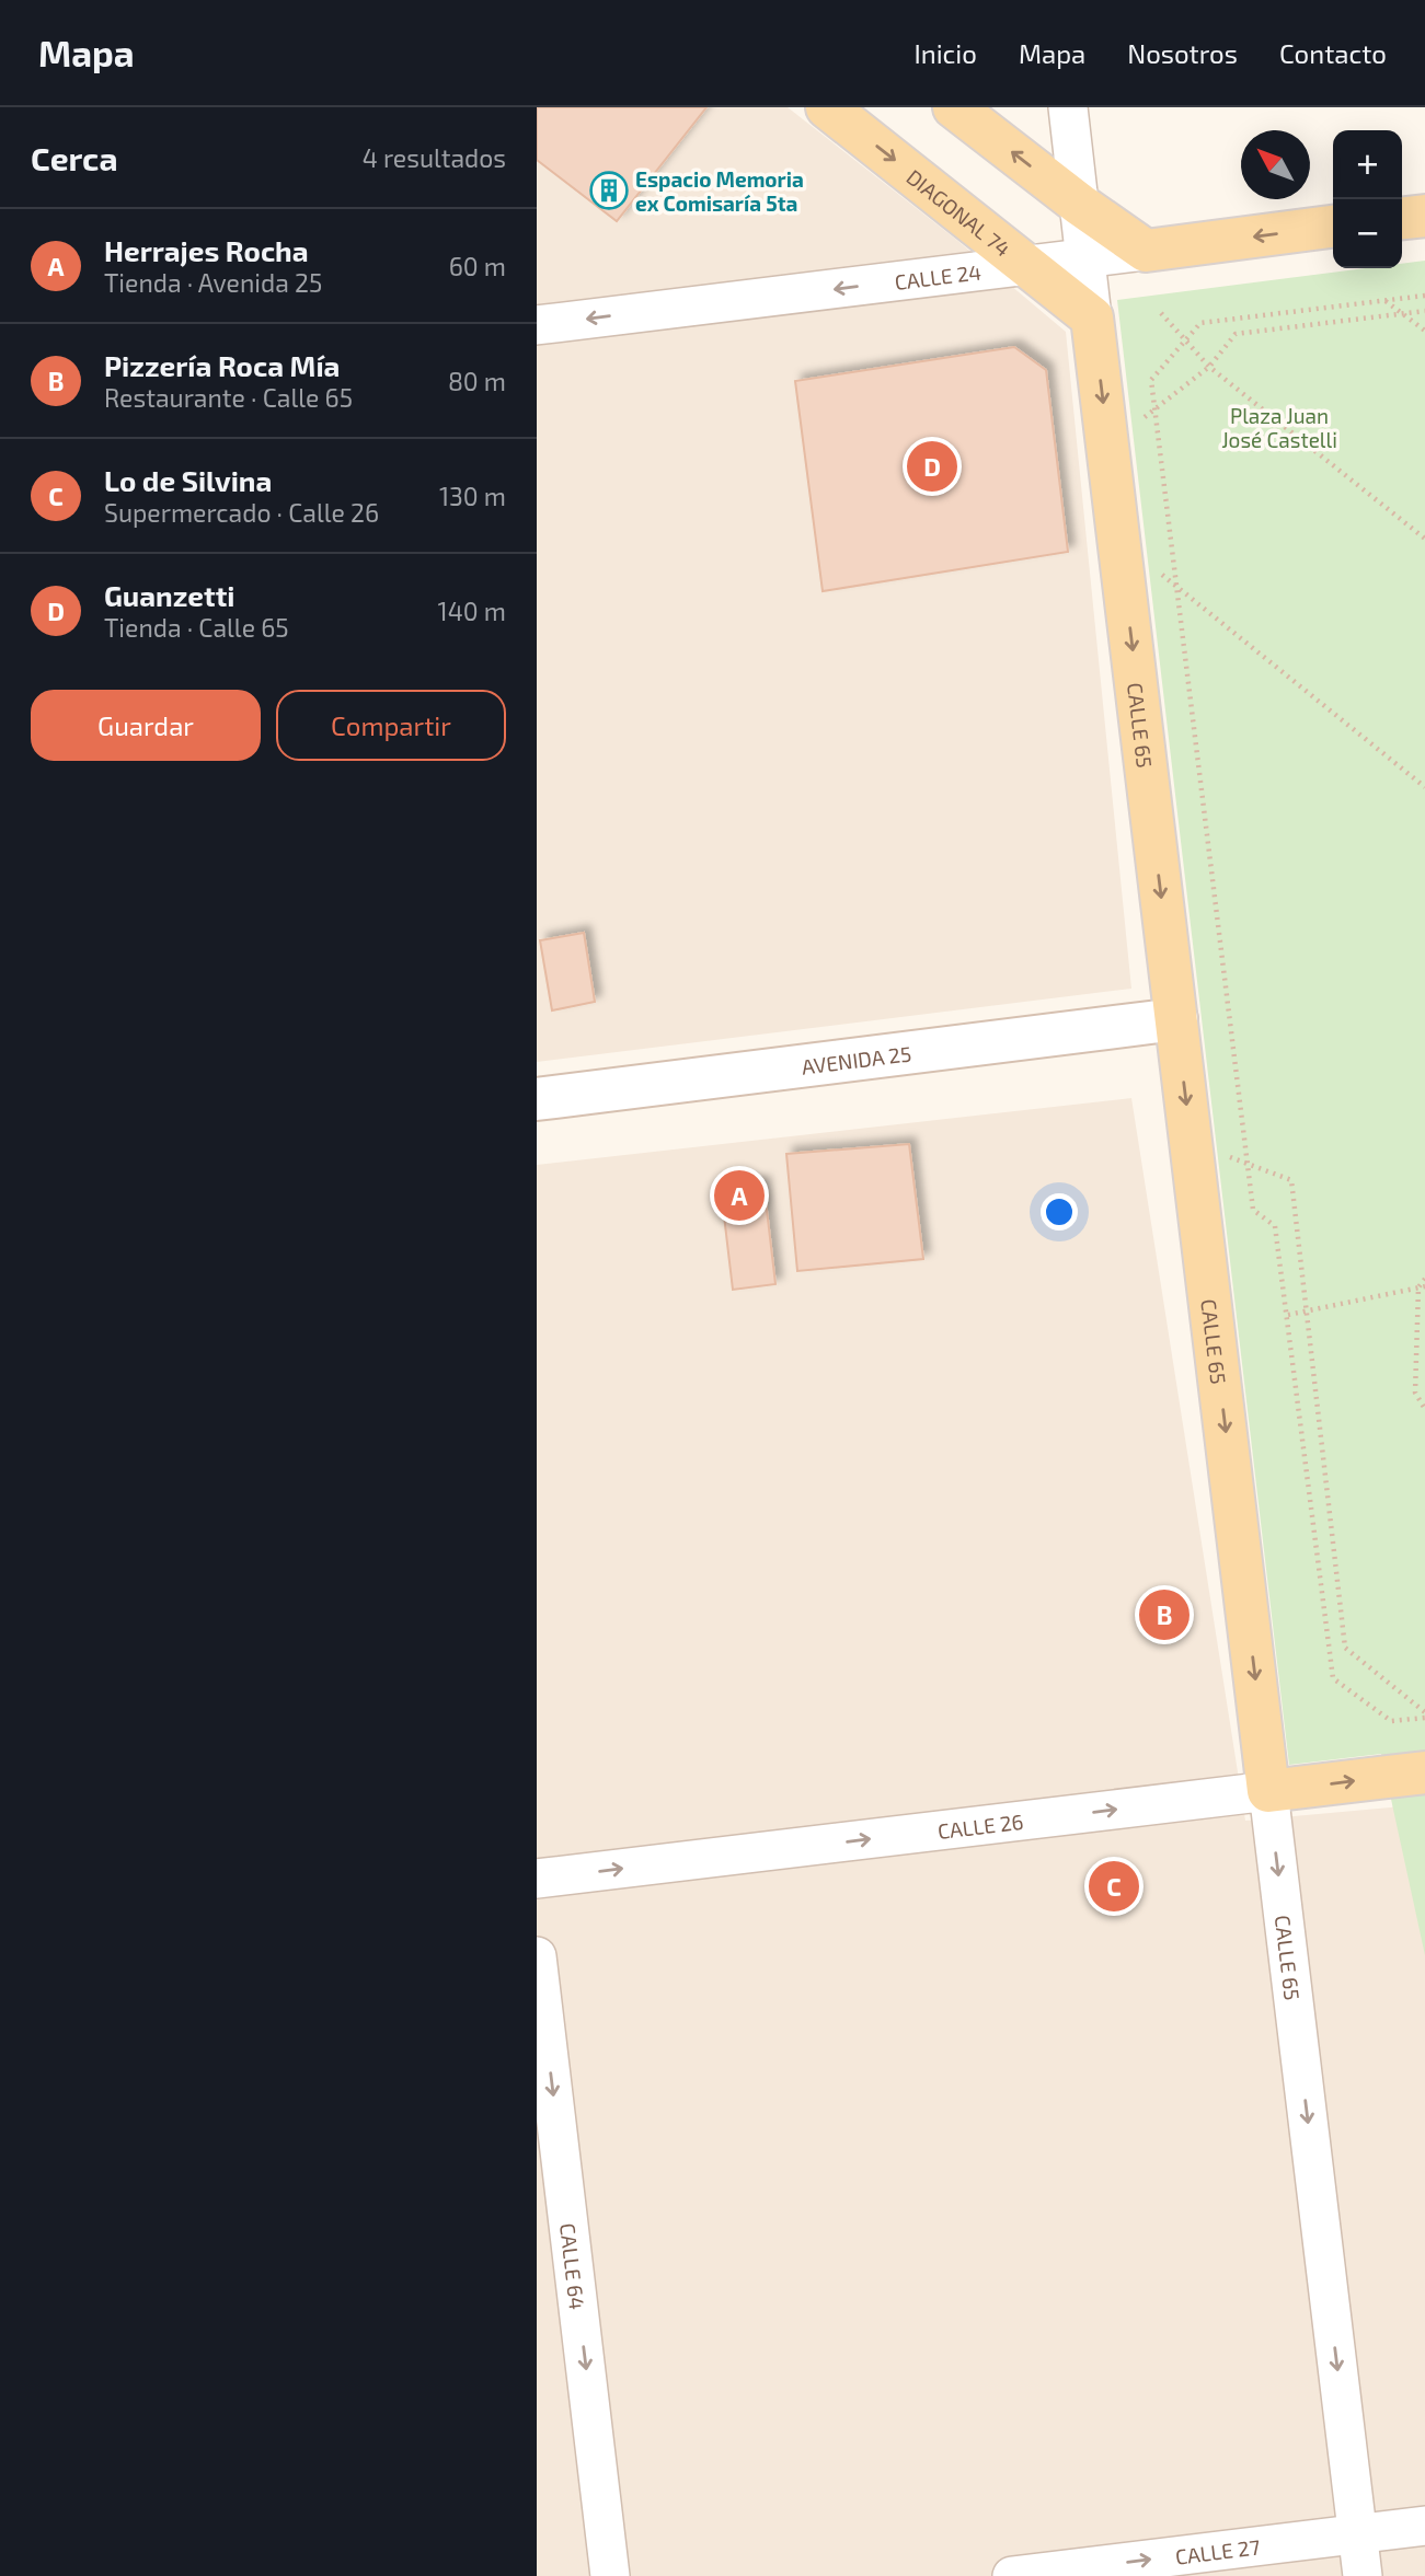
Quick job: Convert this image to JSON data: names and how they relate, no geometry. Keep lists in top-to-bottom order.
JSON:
{
  "streets": {
    "main road": [
      "DIAGONAL 74",
      "CALLE 24",
      "CALLE 65",
      "CALLE 26"
    ],
    "street": ["AVENIDA 25", "CALLE 64", "CALLE 27"]
  },
  "crossings": [
    ["DIAGONAL 74", "CALLE 24"],
    ["DIAGONAL 74", "CALLE 65"],
    ["CALLE 24", "CALLE 65"],
    ["CALLE 65", "AVENIDA 25"],
    ["CALLE 65", "CALLE 26"],
    ["CALLE 65", "CALLE 27"]
  ],
  "one_way": [
    "CALLE 24",
    "CALLE 65",
    "CALLE 26",
    "CALLE 64",
    "CALLE 27"
  ],
  "parks": ["Plaza Juan José Castelli"],
  "places": {
    "building": ["Espacio Memoria ex Comisaría 5ta"]
  },
  "north": "top left",
  "page": {
    "header": "Mapa",
    "nav": [
      "Inicio",
      "Mapa",
      "Nosotros",
      "Contacto"
    ],
    "heading": ["Cerca", "4 resultados"],
    "map_buttons": ["+", "−"],
    "list": [
      {
        "mark": "A",
        "name": "Herrajes Rocha",
        "note": "Tienda · Avenida 25",
        "value": "60 m"
      },
      {
        "mark": "B",
        "name": "Pizzería Roca Mía",
        "note": "Restaurante · Calle 65",
        "value": "80 m"
      },
      {
        "mark": "C",
        "name": "Lo de Silvina",
        "note": "Supermercado · Calle 26",
        "value": "130 m"
      },
      {
        "mark": "D",
        "name": "Guanzetti",
        "note": "Tienda · Calle 65",
        "value": "140 m"
      }
    ],
    "pins": [
      "D",
      "A",
      "B",
      "C"
    ],
    "buttons": ["Guardar", "Compartir"]
  }
}
